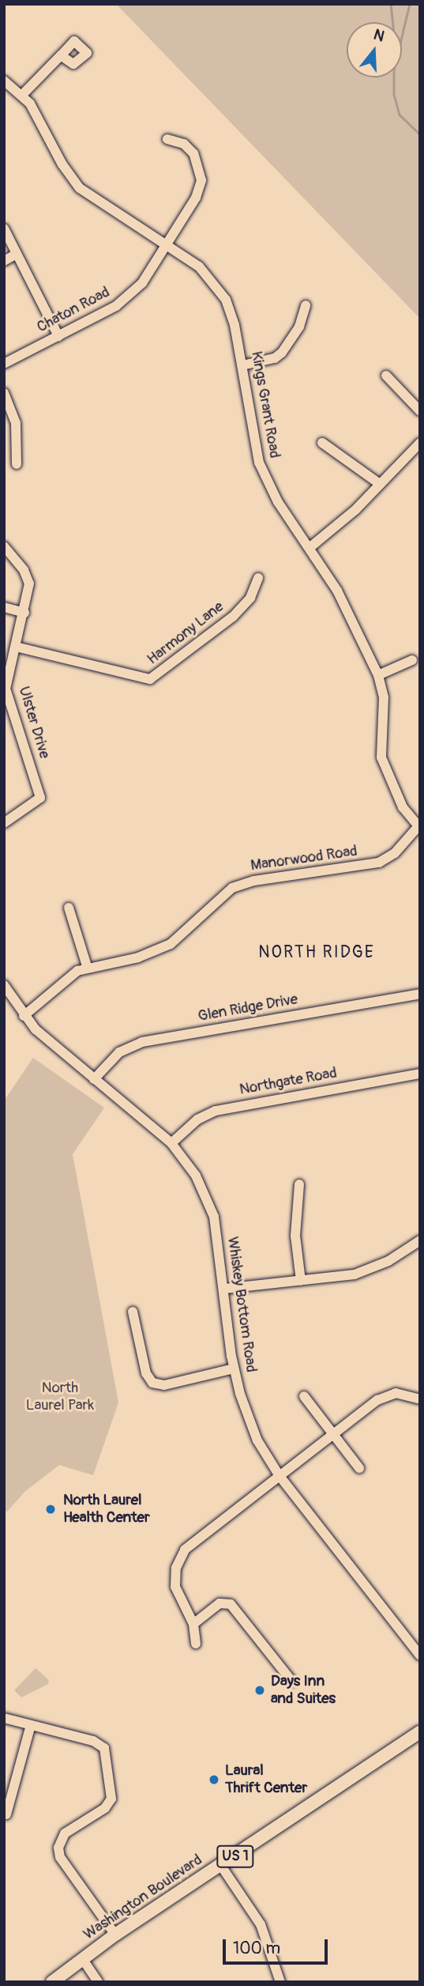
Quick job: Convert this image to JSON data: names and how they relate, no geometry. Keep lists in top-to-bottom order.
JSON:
{
  "streets": {
    "main road": ["US 1", "Washington Boulevard"],
    "street": [
      "Chaton Road",
      "Kings Grant Road",
      "Harmony Lane",
      "Ulster Drive",
      "Manorwood Road",
      "Glen Ridge Drive",
      "Northgate Road",
      "Whiskey Bottom Road"
    ]
  },
  "crossings": [
    ["Chaton Road", "Kings Grant Road"],
    ["Kings Grant Road", "Manorwood Road"],
    ["Harmony Lane", "Ulster Drive"],
    ["Manorwood Road", "Whiskey Bottom Road"],
    ["Glen Ridge Drive", "Whiskey Bottom Road"],
    ["Northgate Road", "Whiskey Bottom Road"]
  ],
  "districts": ["NORTH RIDGE"],
  "parks": ["North Laurel Park"],
  "places": ["North Laurel Health Center", "Days Inn and Suites", "Laural Thrift Center"],
  "scale_bar": "100 m",
  "north": "top"
}
